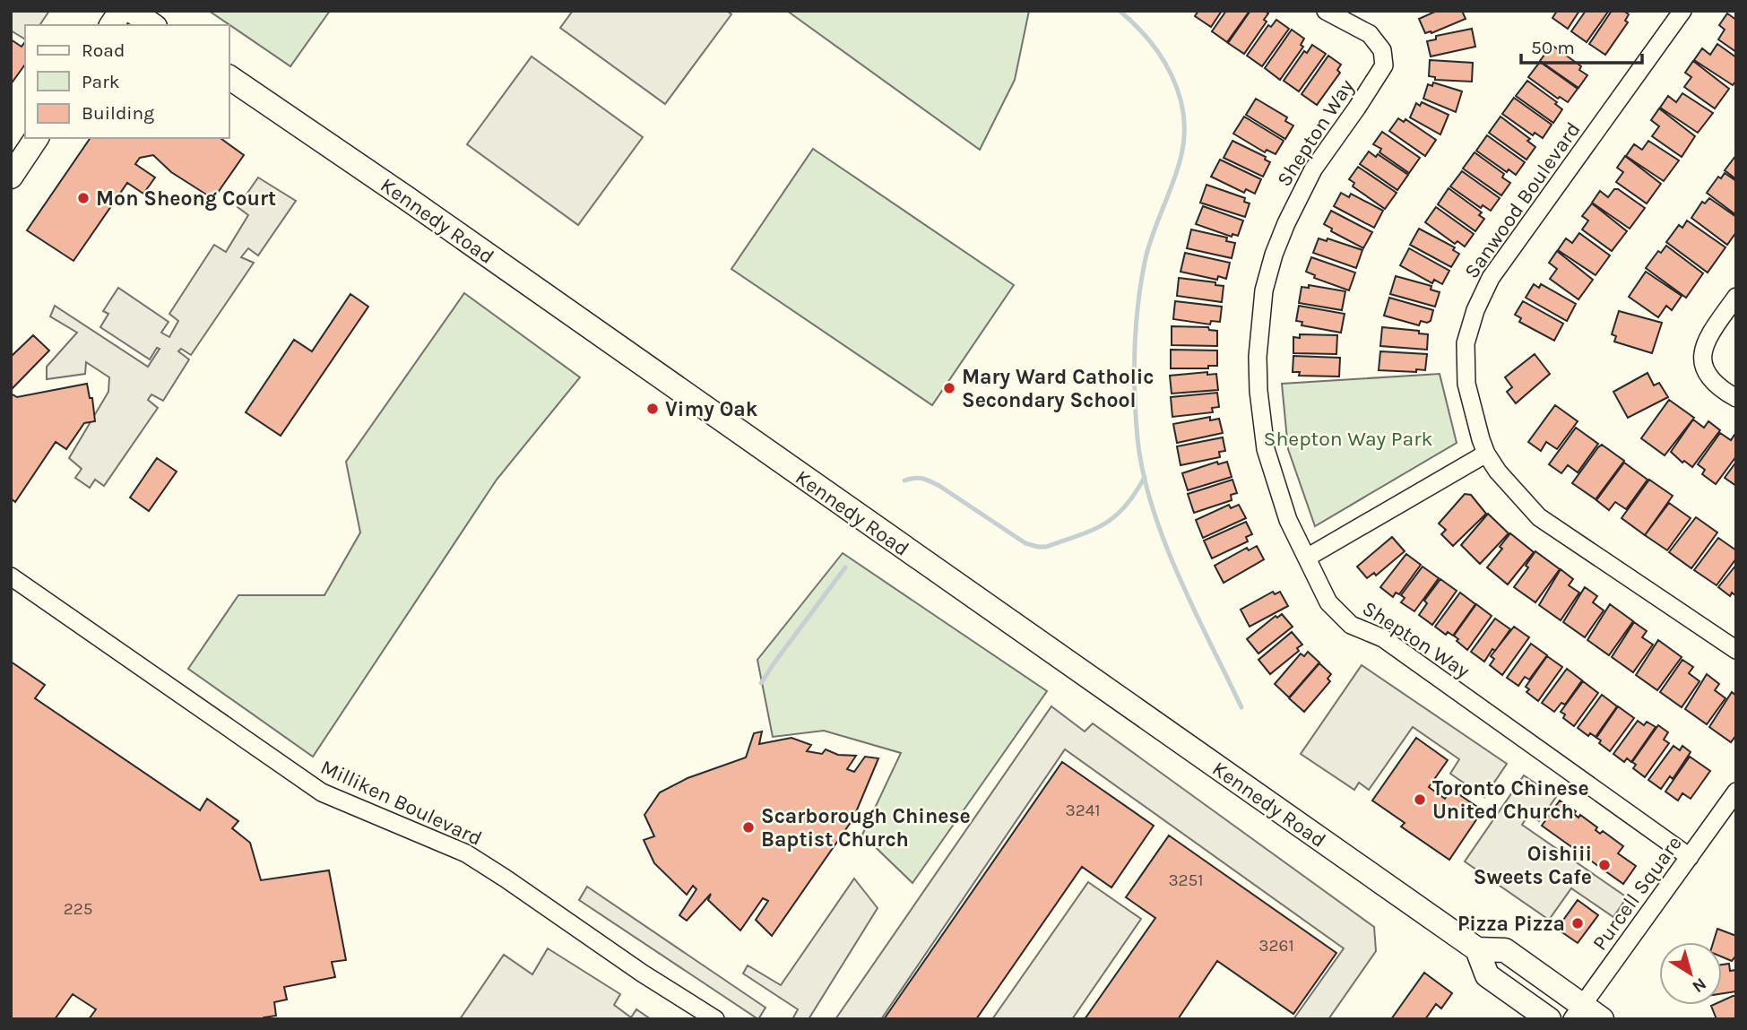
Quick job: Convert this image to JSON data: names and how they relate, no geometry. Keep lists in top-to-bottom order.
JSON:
{
  "streets": {
    "main road": ["Kennedy Road"],
    "street": [
      "Shepton Way",
      "Sanwood Boulevard",
      "Milliken Boulevard",
      "Purcell Square"
    ]
  },
  "crossings": [
    ["Shepton Way", "Purcell Square"],
    ["Kennedy Road", "Purcell Square"]
  ],
  "parks": ["Shepton Way Park"],
  "places": [
    "Mon Sheong Court",
    "Mary Ward Catholic Secondary School",
    "Vimy Oak",
    "Toronto Chinese United Church",
    "Scarborough Chinese Baptist Church",
    "Oishiii Sweets Cafe",
    "Pizza Pizza"
  ],
  "house_numbers": [
    "3241",
    "3251",
    "225",
    "3261"
  ],
  "legend": ["Road", "Park", "Building"],
  "scale_bar": "50 m",
  "north": "bottom right"
}
